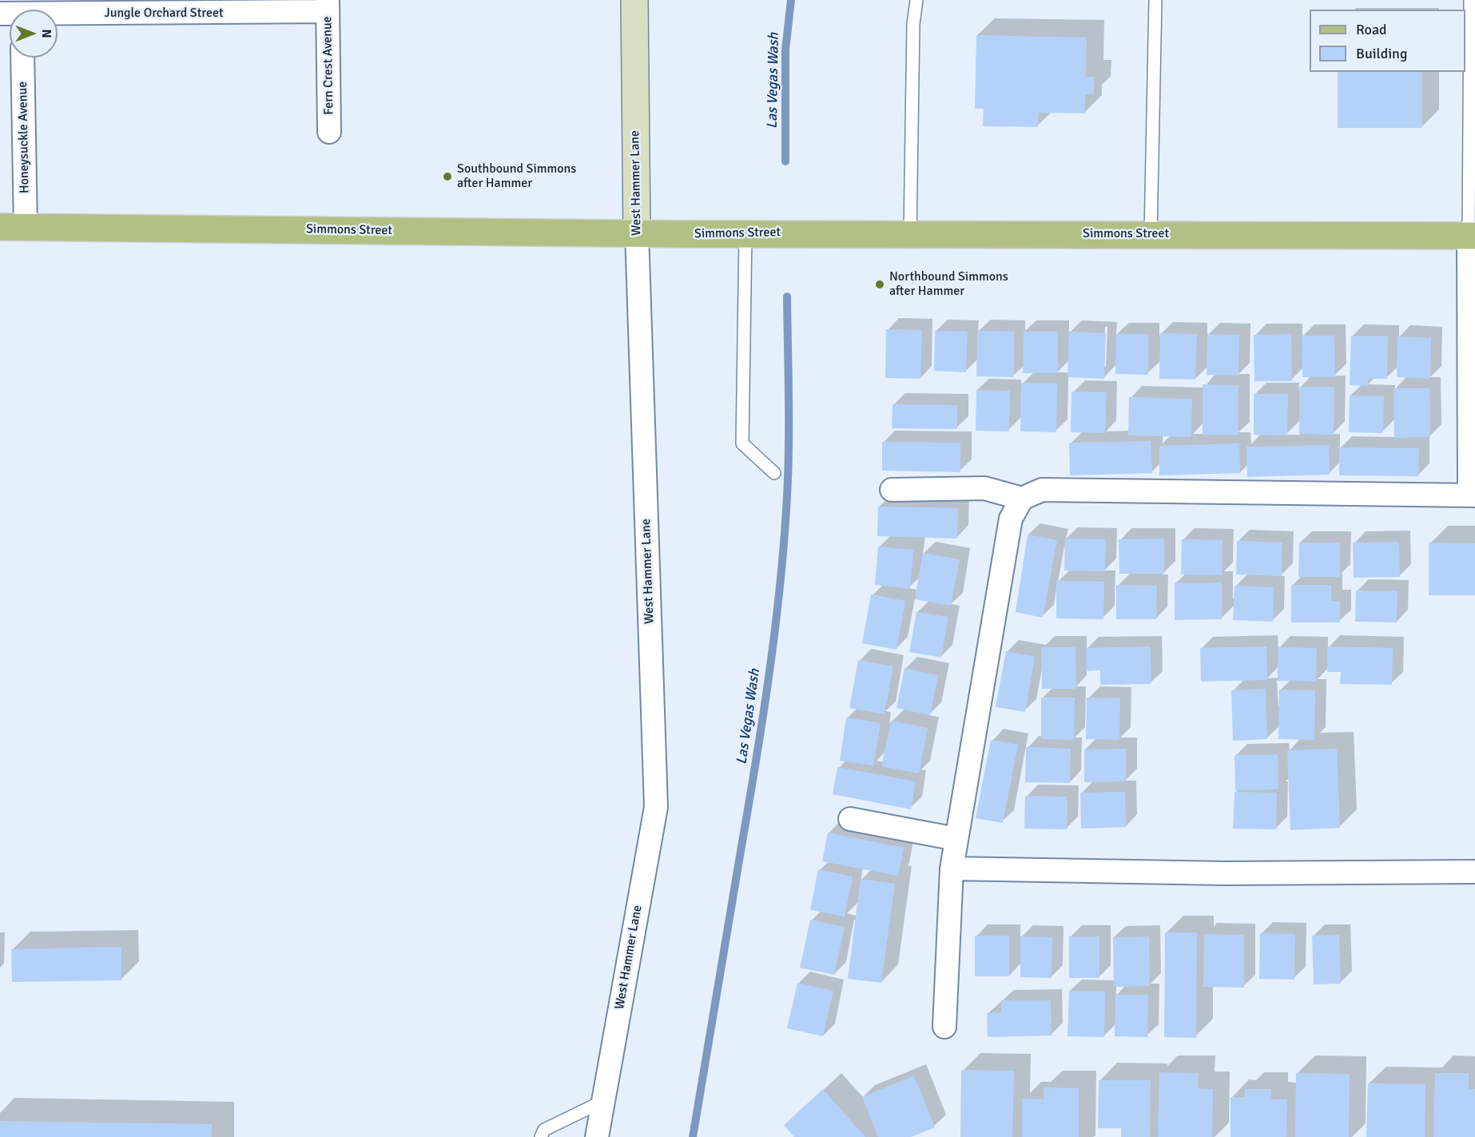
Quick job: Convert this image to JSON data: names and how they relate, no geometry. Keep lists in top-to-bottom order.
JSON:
{
  "streets": {
    "main road": ["Simmons Street"],
    "street": [
      "Jungle Orchard Street",
      "Fern Crest Avenue",
      "Honeysuckle Avenue",
      "West Hammer Lane"
    ]
  },
  "crossings": [
    ["Jungle Orchard Street", "Fern Crest Avenue"],
    ["Honeysuckle Avenue", "Simmons Street"],
    ["West Hammer Lane", "Simmons Street"]
  ],
  "water": ["Las Vegas Wash"],
  "places": ["Southbound Simmons after Hammer", "Northbound Simmons after Hammer"],
  "legend": ["Road", "Building"],
  "north": "right"
}
